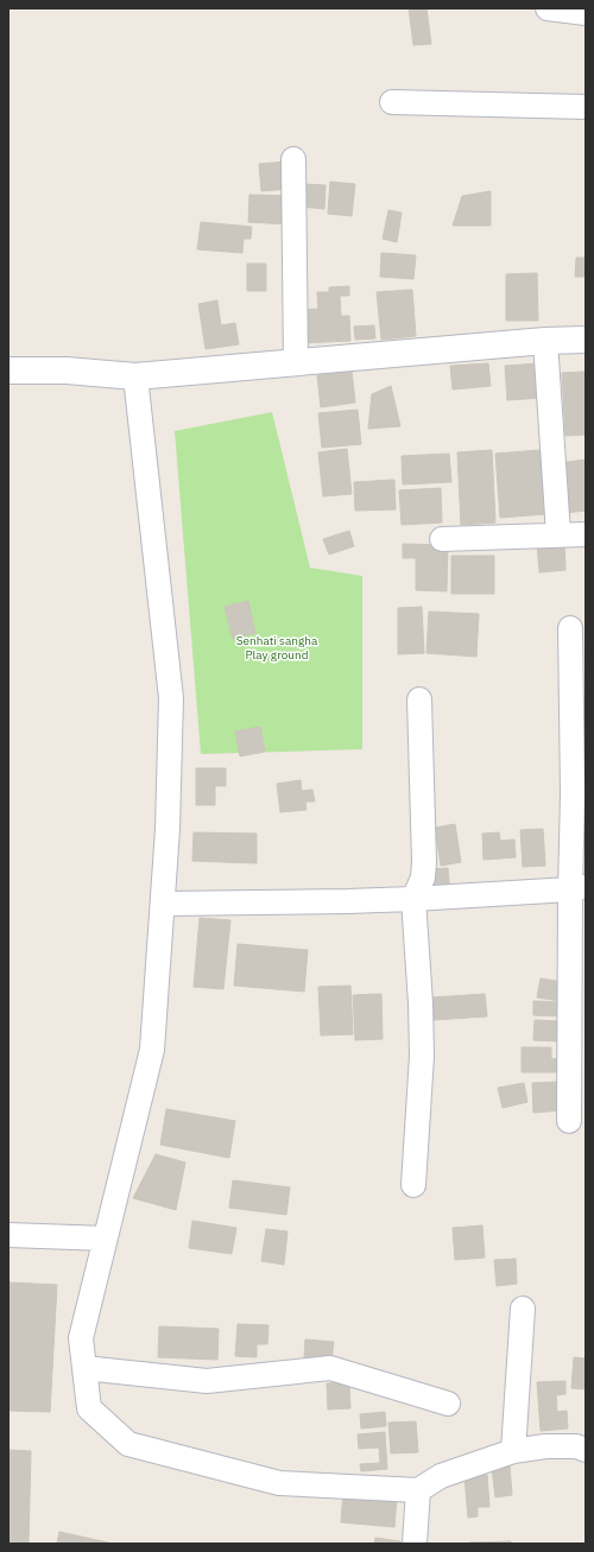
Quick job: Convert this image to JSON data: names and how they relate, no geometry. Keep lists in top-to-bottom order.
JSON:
{
  "parks": ["Senhati sangha Play ground"]
}
